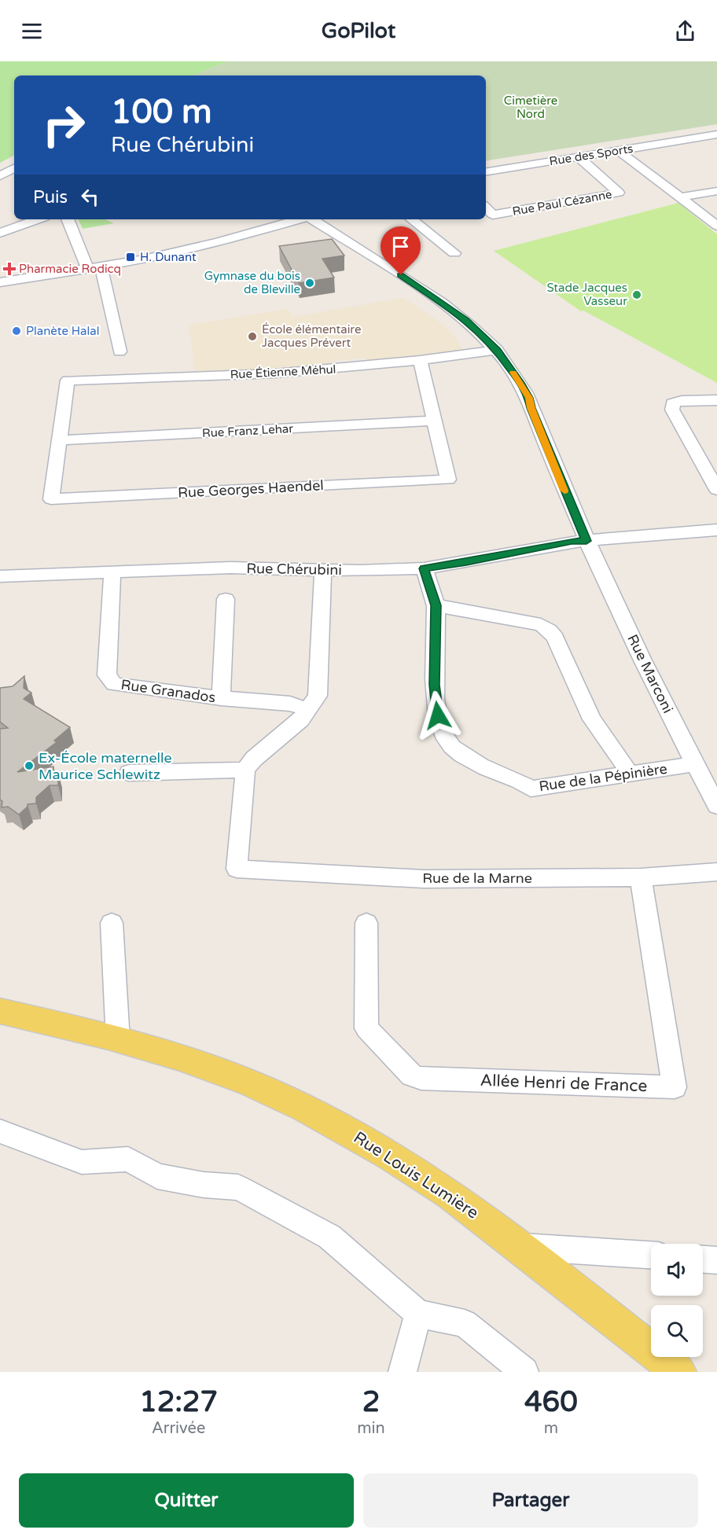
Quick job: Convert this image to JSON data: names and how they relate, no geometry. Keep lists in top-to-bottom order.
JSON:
{
  "streets": {
    "main road": ["Rue Louis Lumière"],
    "street": [
      "Rue des Sports",
      "Rue Paul Cézanne",
      "Rue Étienne Méhul",
      "Rue Franz Lehar",
      "Rue Georges Haendel",
      "Rue Chérubini",
      "Rue Marconi",
      "Rue Granados",
      "Rue de la Pépinière",
      "Rue de la Marne",
      "Allée Henri de France"
    ]
  },
  "crossings": [
    ["Rue des Sports", "Rue Paul Cézanne"],
    ["Rue Étienne Méhul", "Rue Georges Haendel"],
    ["Rue Étienne Méhul", "Rue Marconi"],
    ["Rue Franz Lehar", "Rue Georges Haendel"],
    ["Rue Chérubini", "Rue Marconi"],
    ["Rue Chérubini", "Rue Granados"],
    ["Rue Chérubini", "Rue de la Pépinière"],
    ["Rue Marconi", "Rue de la Pépinière"],
    ["Rue de la Marne", "Allée Henri de France"]
  ],
  "parks": ["Cimetière Nord"],
  "places": {
    "transit": ["H. Dunant"],
    "health": ["Pharmacie Rodicq"],
    "other": [
      "Gymnase du bois de Bleville",
      "Stade Jacques Vasseur",
      "Planète Halal",
      "École élémentaire Jacques Prévert",
      "Ex-École maternelle Maurice Schlewitz"
    ]
  },
  "page": {
    "header": "GoPilot",
    "turn": ["100 m", "Rue Chérubini"],
    "then": "Puis",
    "eta": [
      "12:27",
      "Arrivée",
      "2",
      "min",
      "460",
      "m"
    ],
    "buttons": ["Quitter", "Partager"]
  }
}
